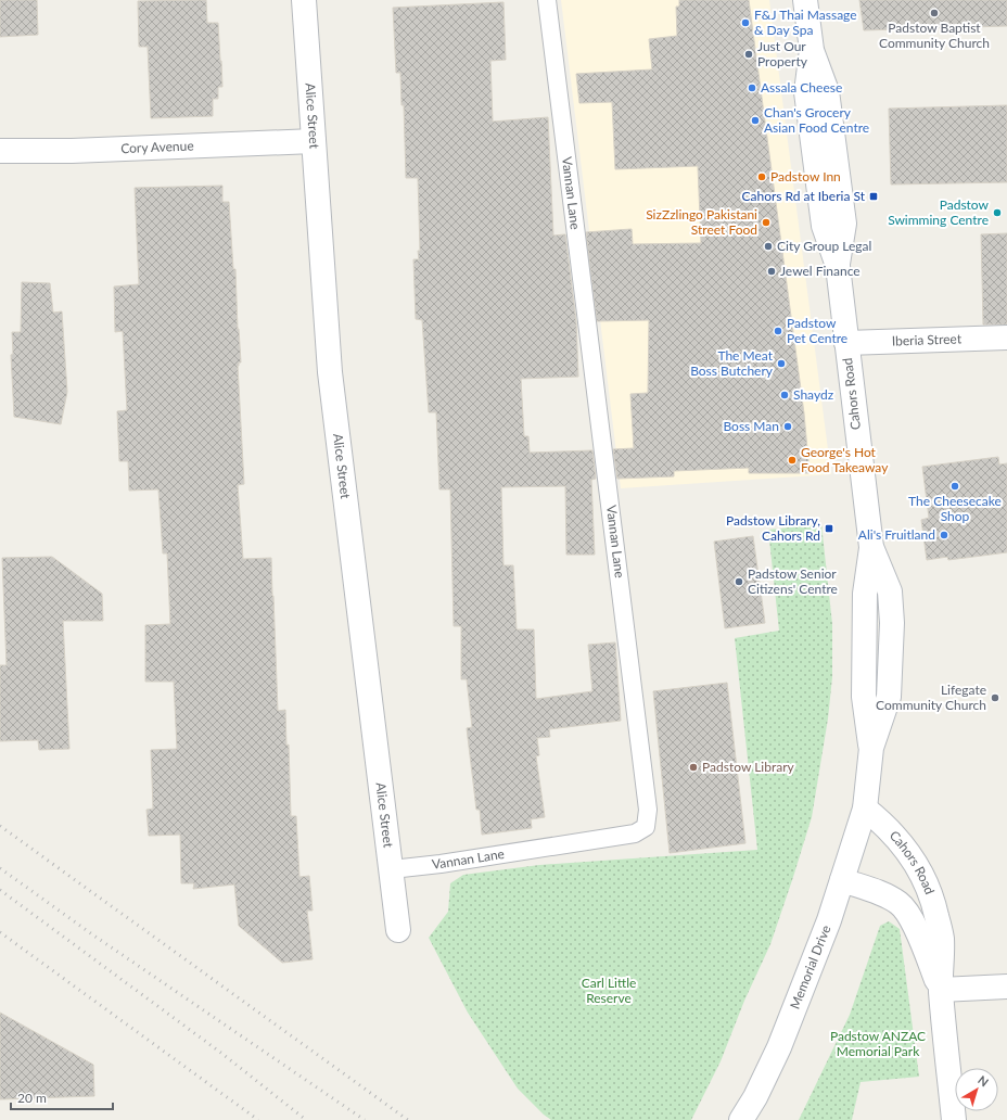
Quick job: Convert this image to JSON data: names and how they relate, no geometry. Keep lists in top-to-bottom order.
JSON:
{
  "streets": {
    "street": [
      "Alice Street",
      "Cory Avenue",
      "Iberia Street",
      "Cahors Road",
      "Memorial Drive"
    ],
    "lane": ["Vannan Lane"]
  },
  "crossings": [
    ["Alice Street", "Cory Avenue"],
    ["Alice Street", "Vannan Lane"],
    ["Iberia Street", "Cahors Road"],
    ["Cahors Road", "Memorial Drive"]
  ],
  "parks": ["Carl Little Reserve", "Padstow ANZAC Memorial Park"],
  "places": {
    "other": [
      "Padstow Baptist Community Church",
      "F&J Thai Massage & Day Spa",
      "Just Our Property",
      "Assala Cheese",
      "Chan's Grocery Asian Food Centre",
      "Padstow Inn",
      "Padstow Swimming Centre",
      "SizZzlingo Pakistani Street Food",
      "City Group Legal",
      "Jewel Finance",
      "Padstow Pet Centre",
      "The Meat Boss Butchery",
      "Shaydz",
      "Boss Man",
      "George's Hot Food Takeaway",
      "The Cheesecake Shop",
      "Ali's Fruitland",
      "Padstow Senior Citizens' Centre",
      "Lifegate Community Church",
      "Padstow Library"
    ],
    "transit": ["Cahors Rd at Iberia St", "Padstow Library, Cahors Rd"]
  },
  "scale_bar": "20 m",
  "north": "top right"
}
